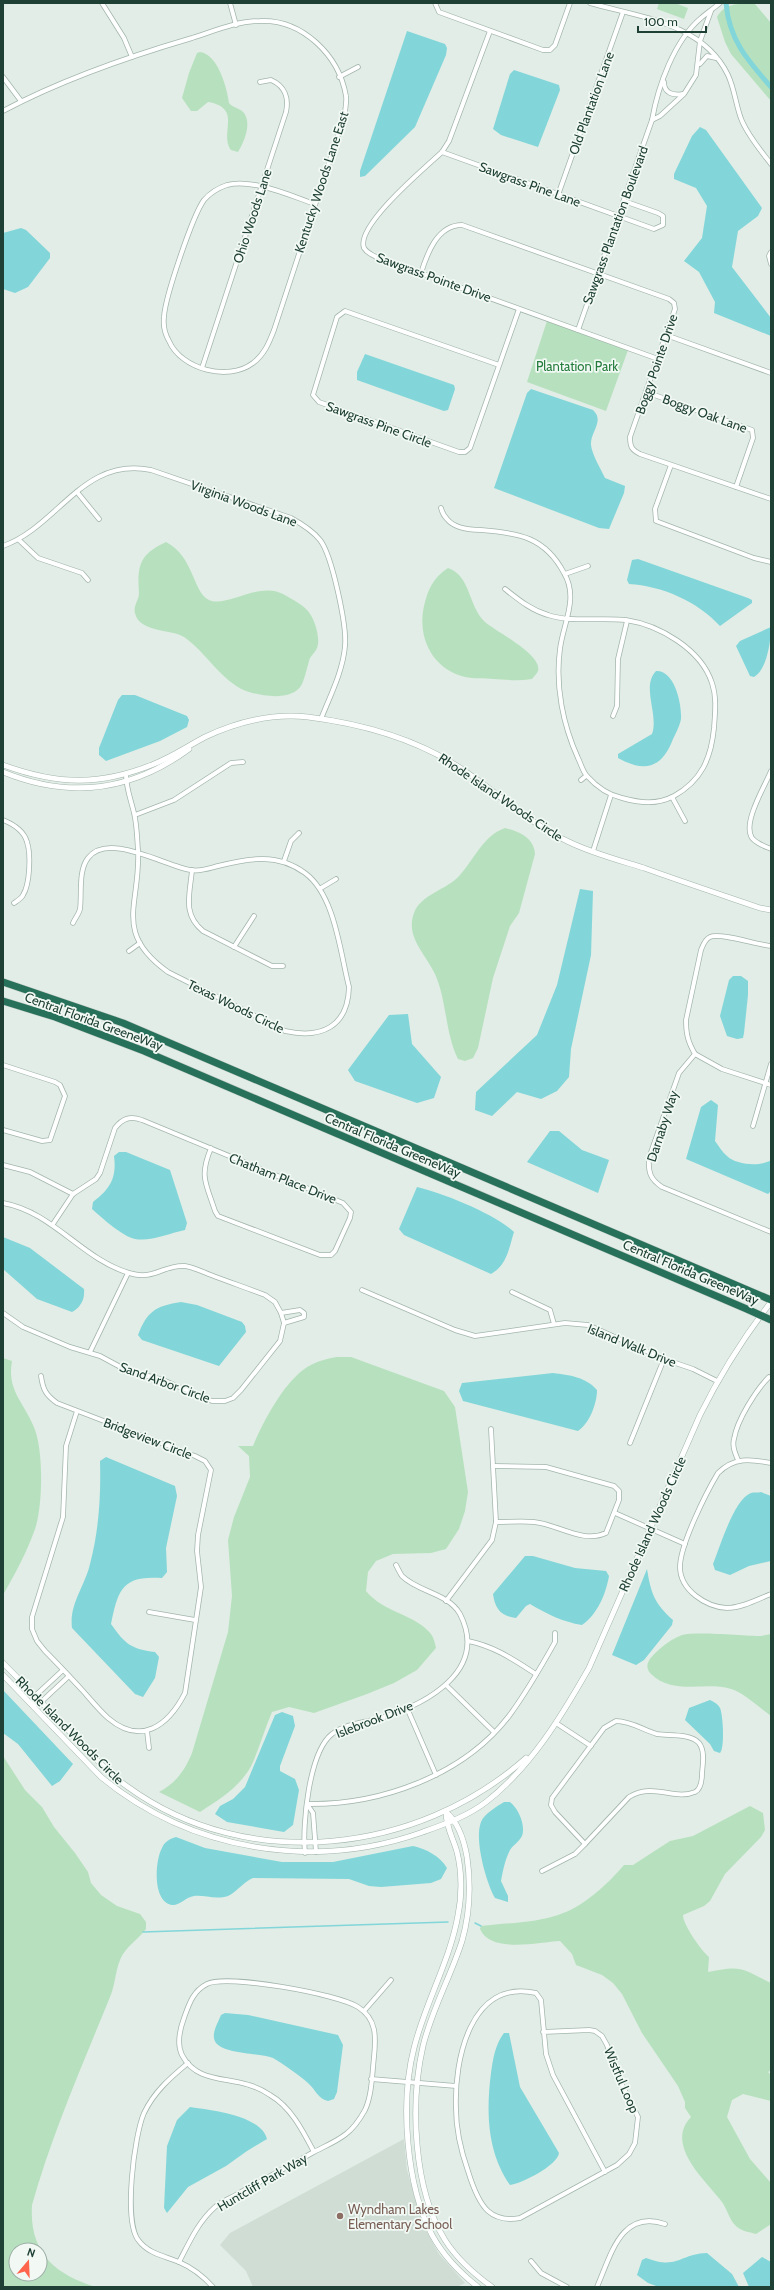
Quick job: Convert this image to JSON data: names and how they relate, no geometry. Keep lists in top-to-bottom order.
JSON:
{
  "streets": {
    "highway": ["Central Florida GreeneWay"],
    "street": [
      "Old Plantation Lane",
      "Kentucky Woods Lane East",
      "Sawgrass Pine Lane",
      "Ohio Woods Lane",
      "Sawgrass Plantation Boulevard",
      "Sawgrass Pointe Drive",
      "Boggy Pointe Drive",
      "Boggy Oak Lane",
      "Sawgrass Pine Circle",
      "Virginia Woods Lane",
      "Rhode Island Woods Circle",
      "Texas Woods Circle",
      "Darnaby Way",
      "Chatham Place Drive",
      "Island Walk Drive",
      "Sand Arbor Circle",
      "Bridgeview Circle",
      "Islebrook Drive",
      "Wistful Loop",
      "Huntcliff Park Way"
    ]
  },
  "crossings": [
    ["Old Plantation Lane", "Sawgrass Pine Lane"],
    ["Kentucky Woods Lane East", "Ohio Woods Lane"],
    ["Sawgrass Pine Lane", "Sawgrass Plantation Boulevard"],
    ["Sawgrass Pine Lane", "Sawgrass Pointe Drive"],
    ["Sawgrass Plantation Boulevard", "Sawgrass Pointe Drive"],
    ["Sawgrass Plantation Boulevard", "Boggy Pointe Drive"],
    ["Sawgrass Pointe Drive", "Boggy Pointe Drive"],
    ["Sawgrass Pointe Drive", "Sawgrass Pine Circle"],
    ["Boggy Pointe Drive", "Boggy Oak Lane"],
    ["Virginia Woods Lane", "Rhode Island Woods Circle"],
    ["Rhode Island Woods Circle", "Texas Woods Circle"],
    ["Rhode Island Woods Circle", "Central Florida GreeneWay"],
    ["Rhode Island Woods Circle", "Island Walk Drive"],
    ["Rhode Island Woods Circle", "Islebrook Drive"]
  ],
  "parks": ["Plantation Park"],
  "places": ["Wyndham Lakes Elementary School"],
  "scale_bar": "100 m",
  "north": "top"
}
